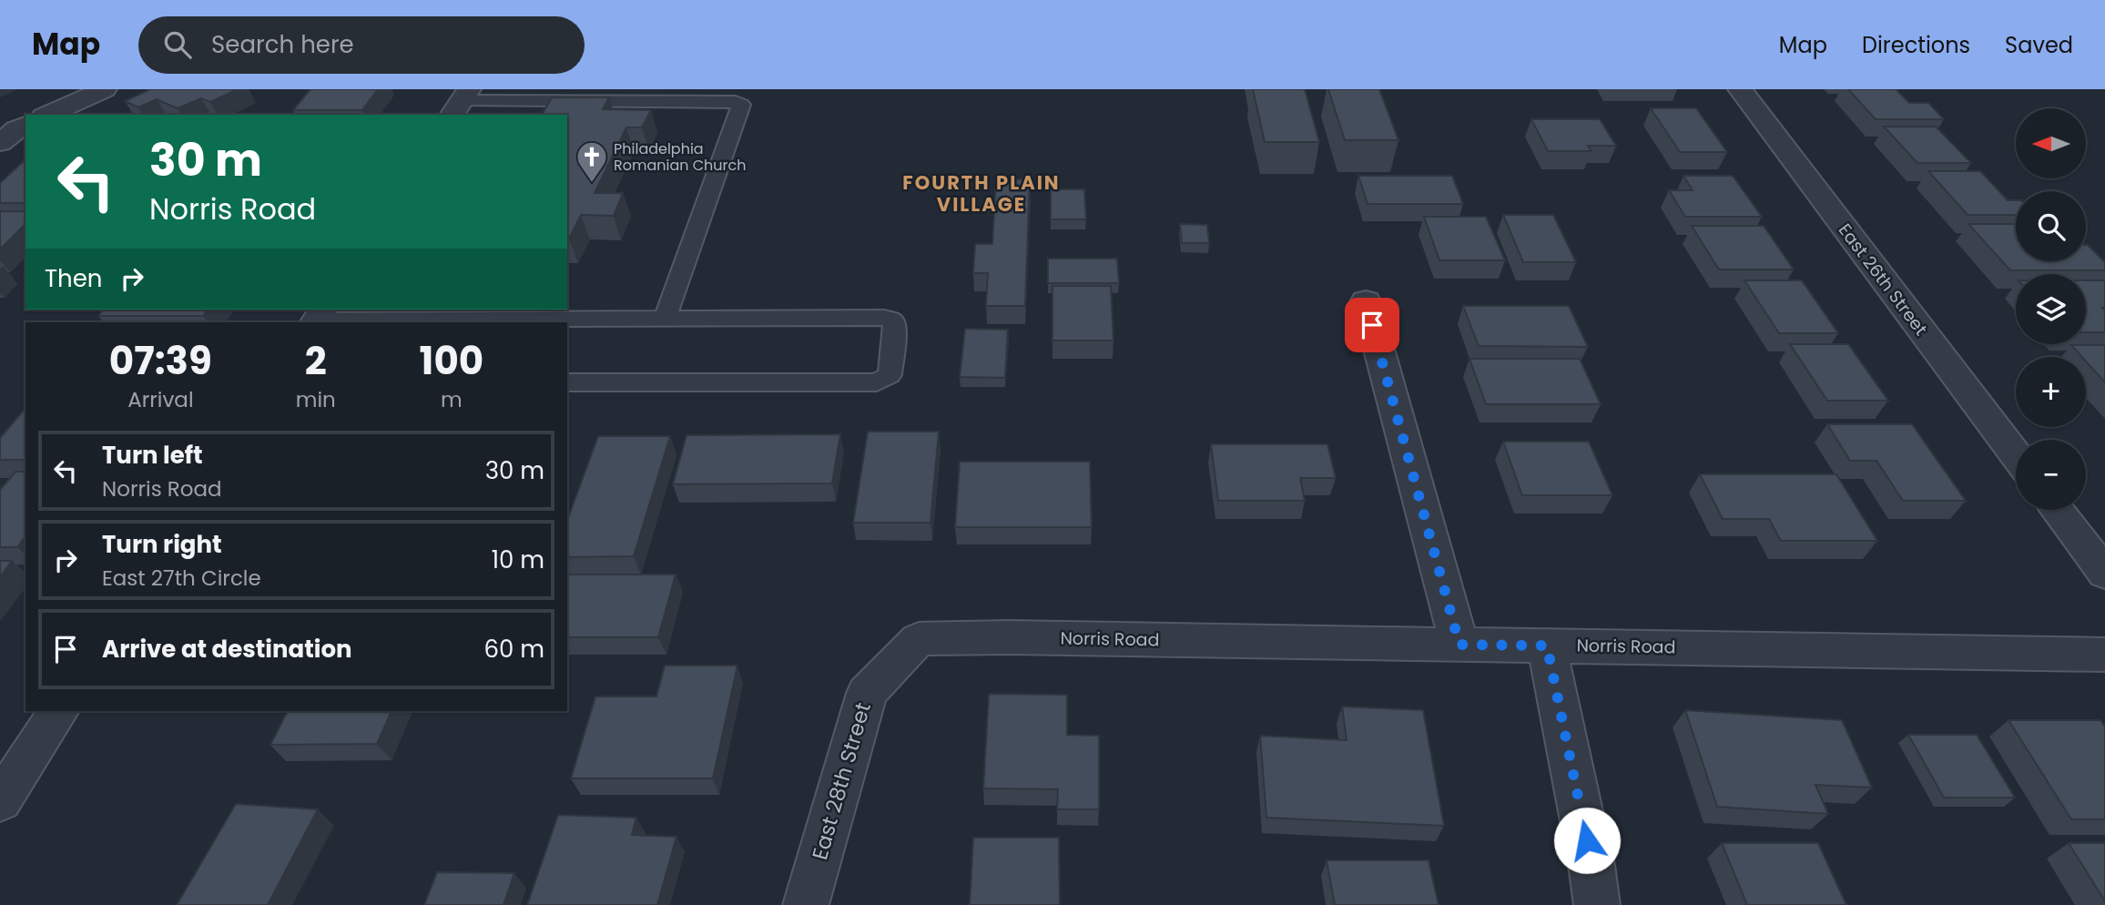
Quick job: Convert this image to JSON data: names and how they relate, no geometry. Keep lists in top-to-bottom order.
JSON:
{
  "streets": {
    "street": ["East 26th Street", "Norris Road", "East 28th Street"]
  },
  "crossings": [
    ["Norris Road", "East 28th Street"]
  ],
  "districts": ["FOURTH PLAIN VILLAGE"],
  "places": {
    "church": ["Philadelphia Romanian Church"]
  },
  "north": "left",
  "page": {
    "header": "Map",
    "search": "Search here",
    "nav": ["Map", "Directions", "Saved"],
    "map_buttons": ["+", "−"],
    "turn": ["30 m", "Norris Road"],
    "then": "Then",
    "eta": [
      "07:39",
      "Arrival",
      "2",
      "min",
      "100",
      "m"
    ],
    "list": [
      {
        "name": "Turn left",
        "note": "Norris Road",
        "value": "30 m"
      },
      {
        "name": "Turn right",
        "note": "East 27th Circle",
        "value": "10 m"
      },
      {
        "name": "Arrive at destination",
        "value": "60 m"
      }
    ]
  }
}
